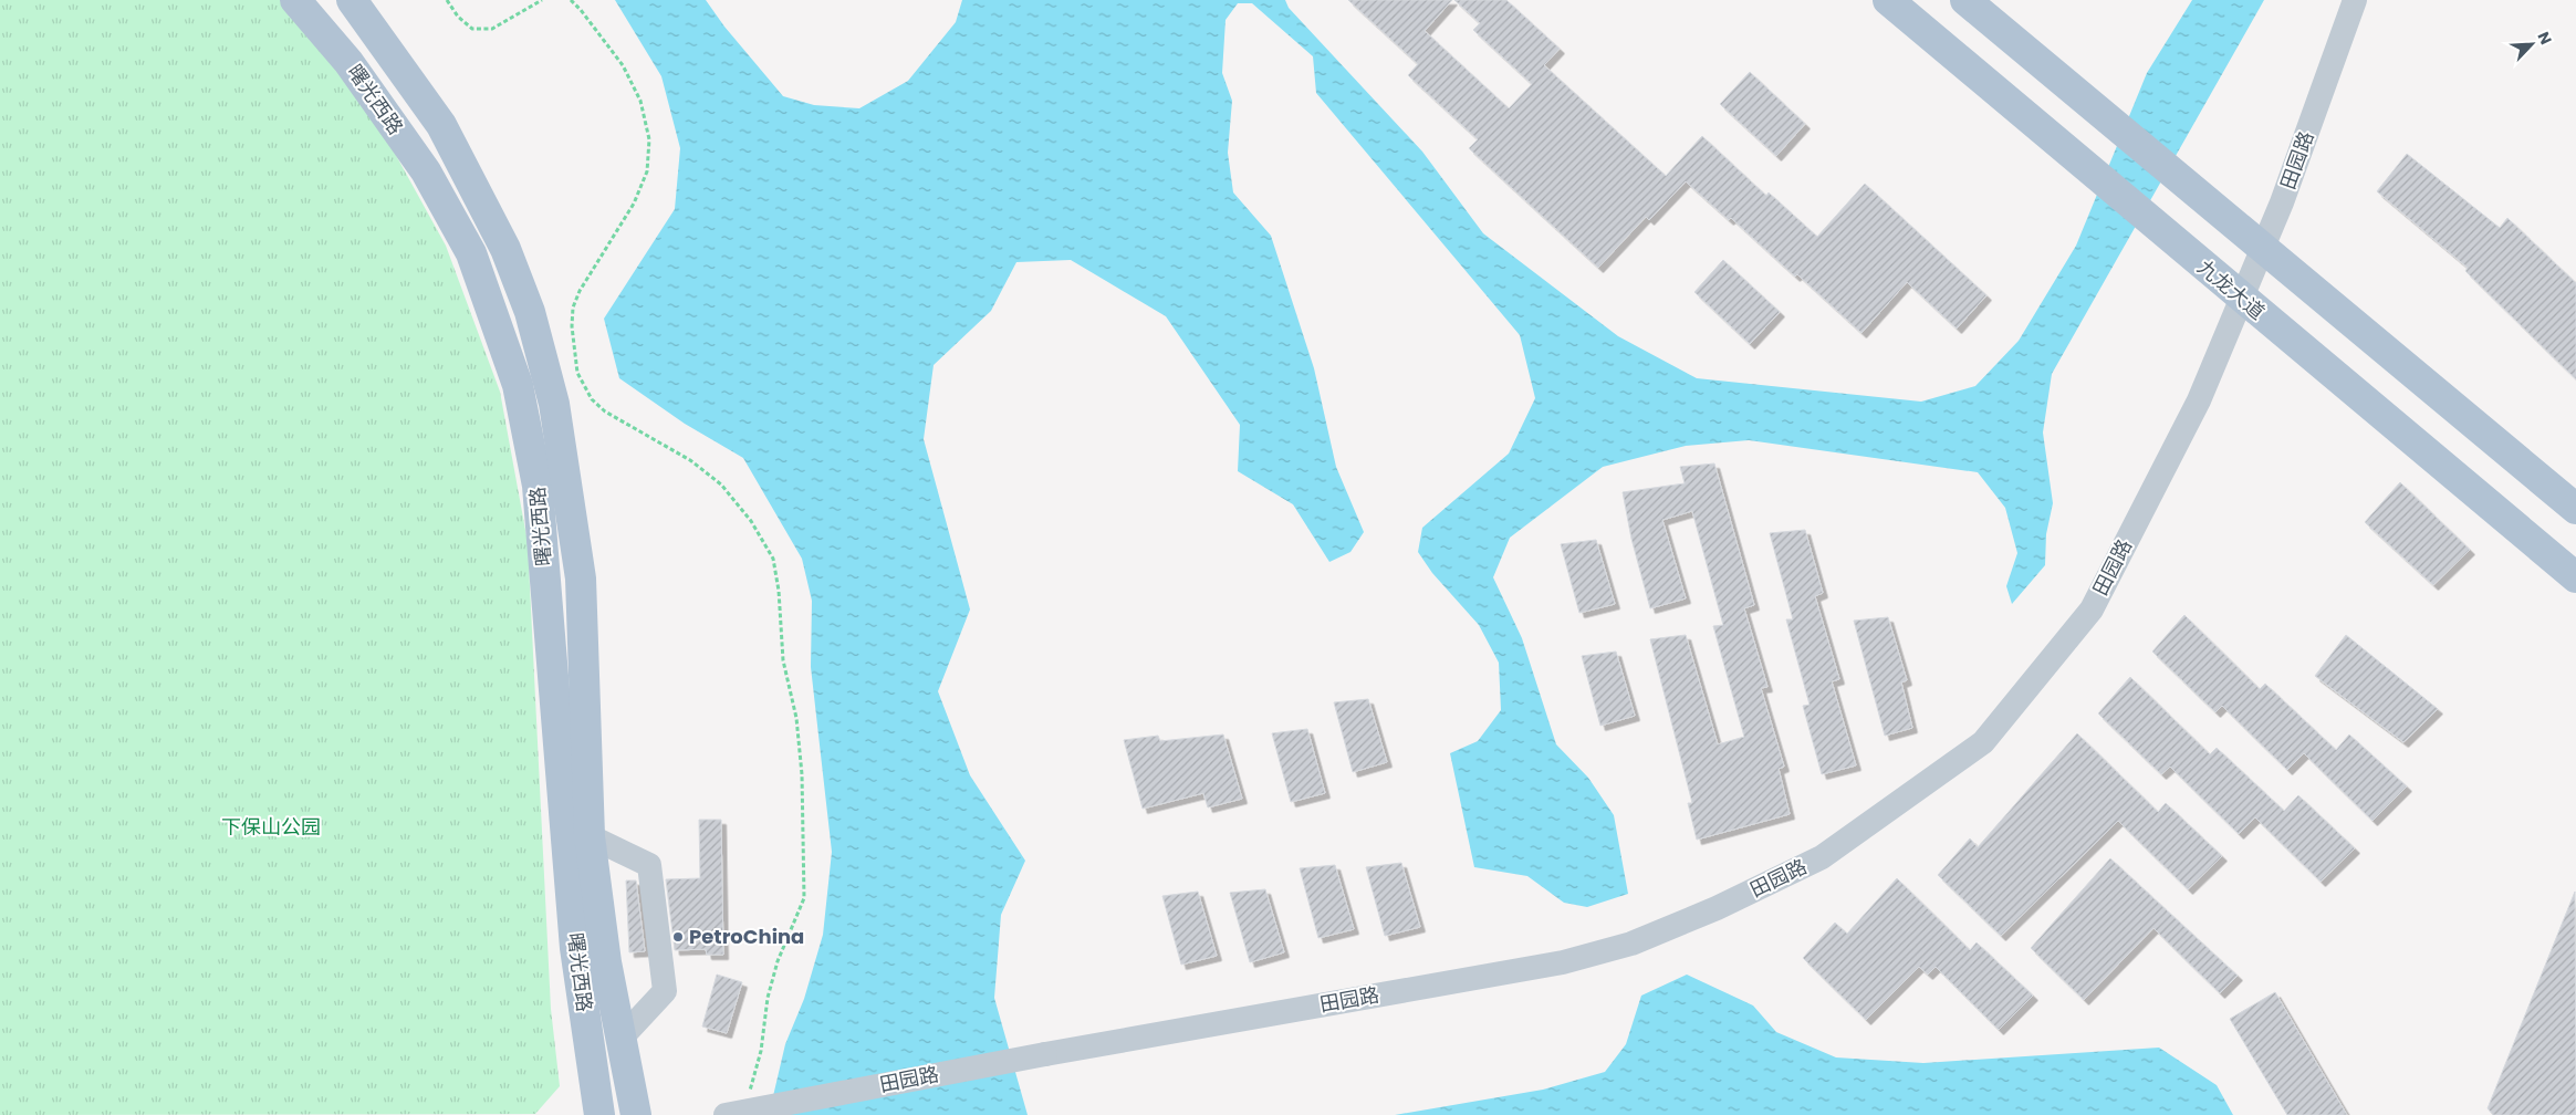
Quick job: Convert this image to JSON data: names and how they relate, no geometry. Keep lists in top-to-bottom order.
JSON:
{
  "streets": {
    "main road": ["曙光西路", "九龙大道"],
    "street": ["田园路"]
  },
  "crossings": [
    ["田园路", "九龙大道"]
  ],
  "parks": ["下保山公园"],
  "places": ["PetroChina"],
  "north": "top right"
}
